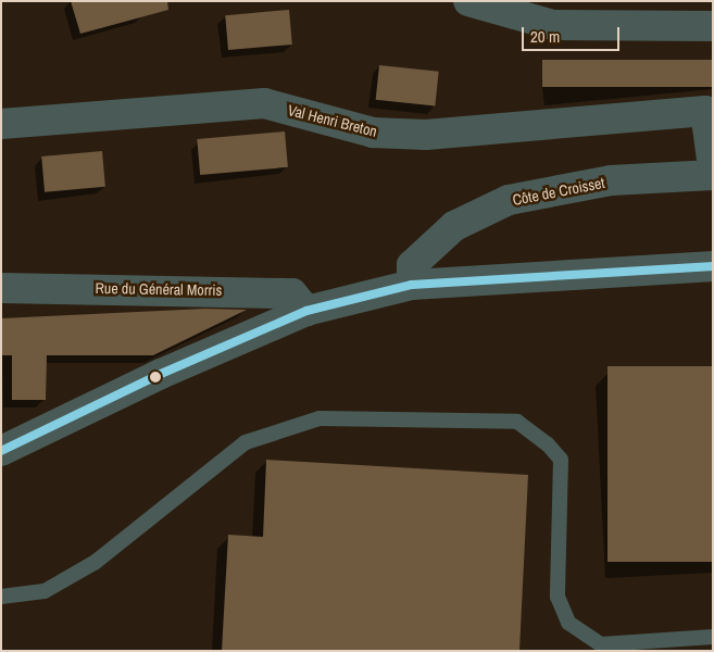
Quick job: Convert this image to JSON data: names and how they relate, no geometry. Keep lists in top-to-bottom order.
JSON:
{
  "streets": {
    "street": ["Val Henri Breton", "Côte de Croisset", "Rue du Général Morris"]
  },
  "scale_bar": "20 m"
}
